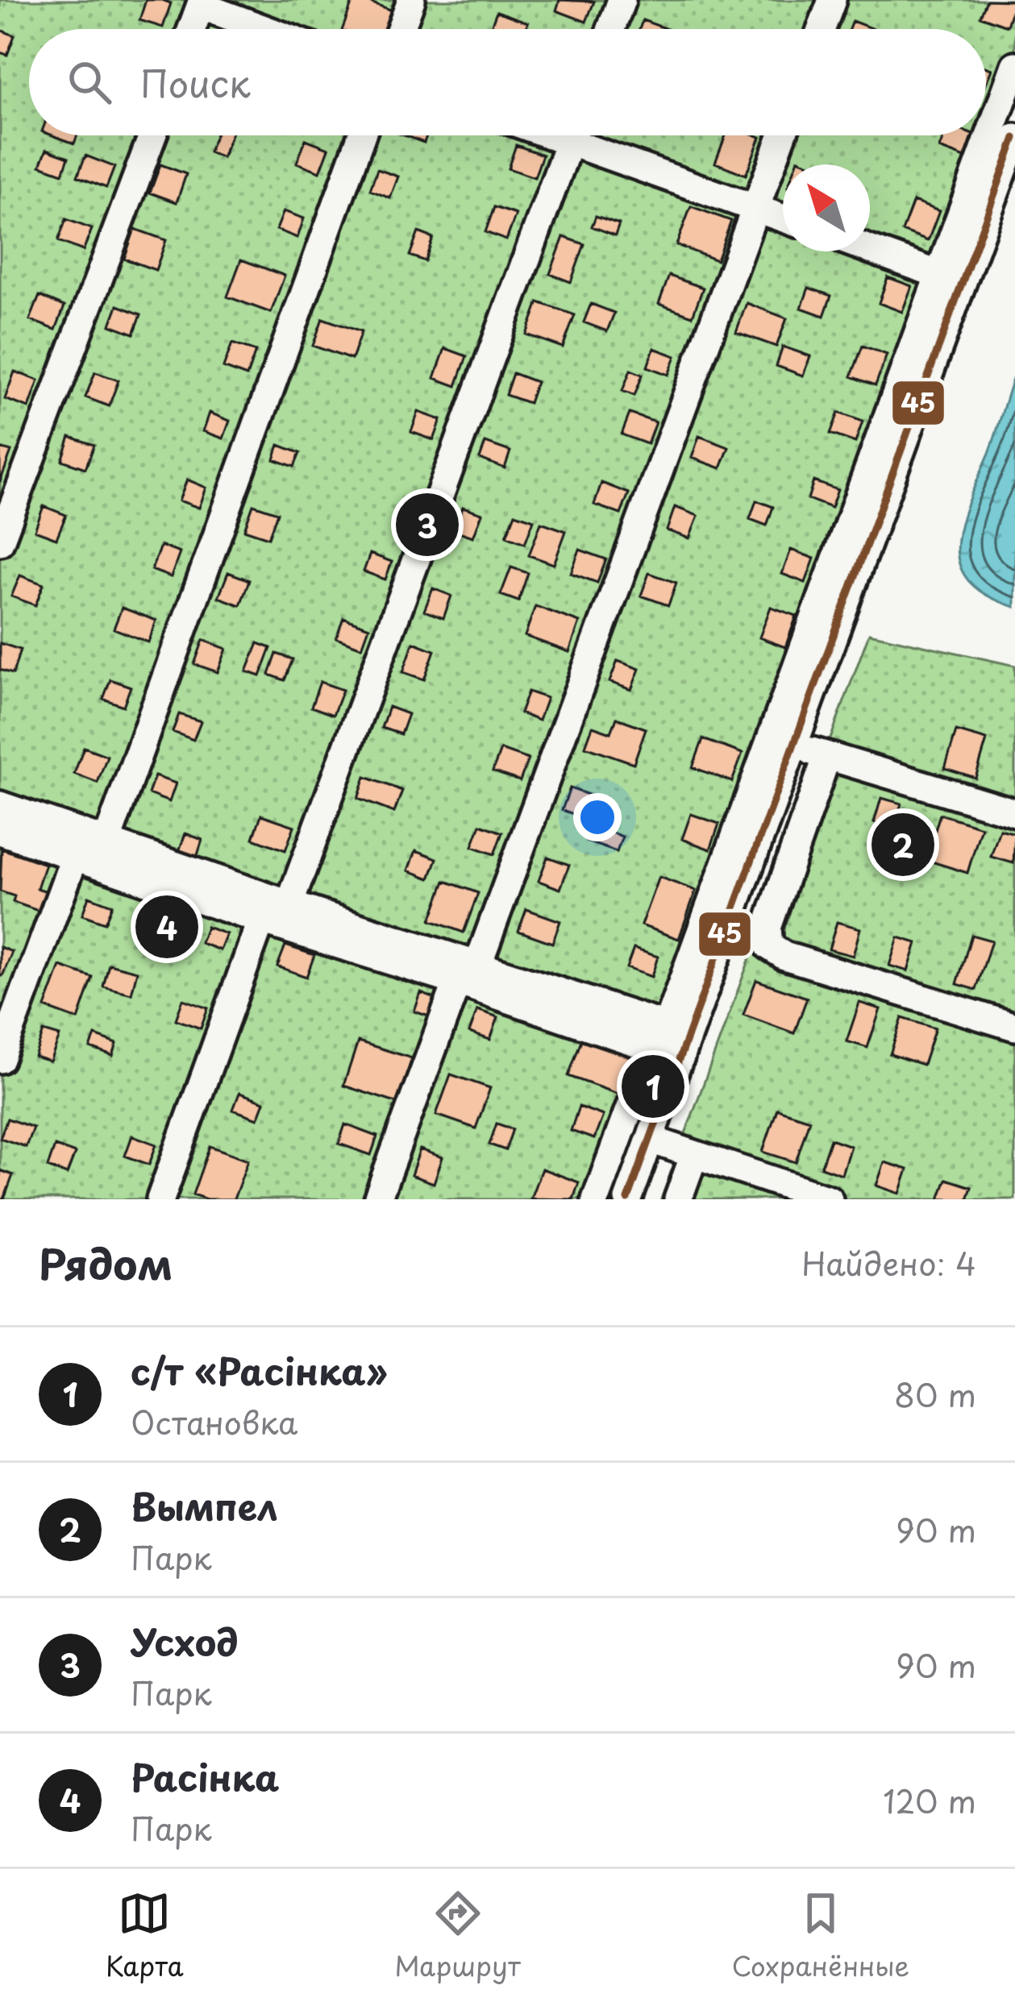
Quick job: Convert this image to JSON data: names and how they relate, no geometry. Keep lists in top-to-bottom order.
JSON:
{
  "lines": ["transit line 45"],
  "north": "top left",
  "page": {
    "search": "Поиск",
    "pins": [
      "3",
      "2",
      "4",
      "1"
    ],
    "heading": ["Рядом", "Найдено: 4"],
    "list": [
      {
        "mark": "1",
        "name": "с/т «Расінка»",
        "note": "Остановка",
        "value": "80 m"
      },
      {
        "mark": "2",
        "name": "Вымпел",
        "note": "Парк",
        "value": "90 m"
      },
      {
        "mark": "3",
        "name": "Усход",
        "note": "Парк",
        "value": "90 m"
      },
      {
        "mark": "4",
        "name": "Расінка",
        "note": "Парк",
        "value": "120 m"
      }
    ],
    "nav": ["Карта", "Маршрут", "Сохранённые"]
  }
}
